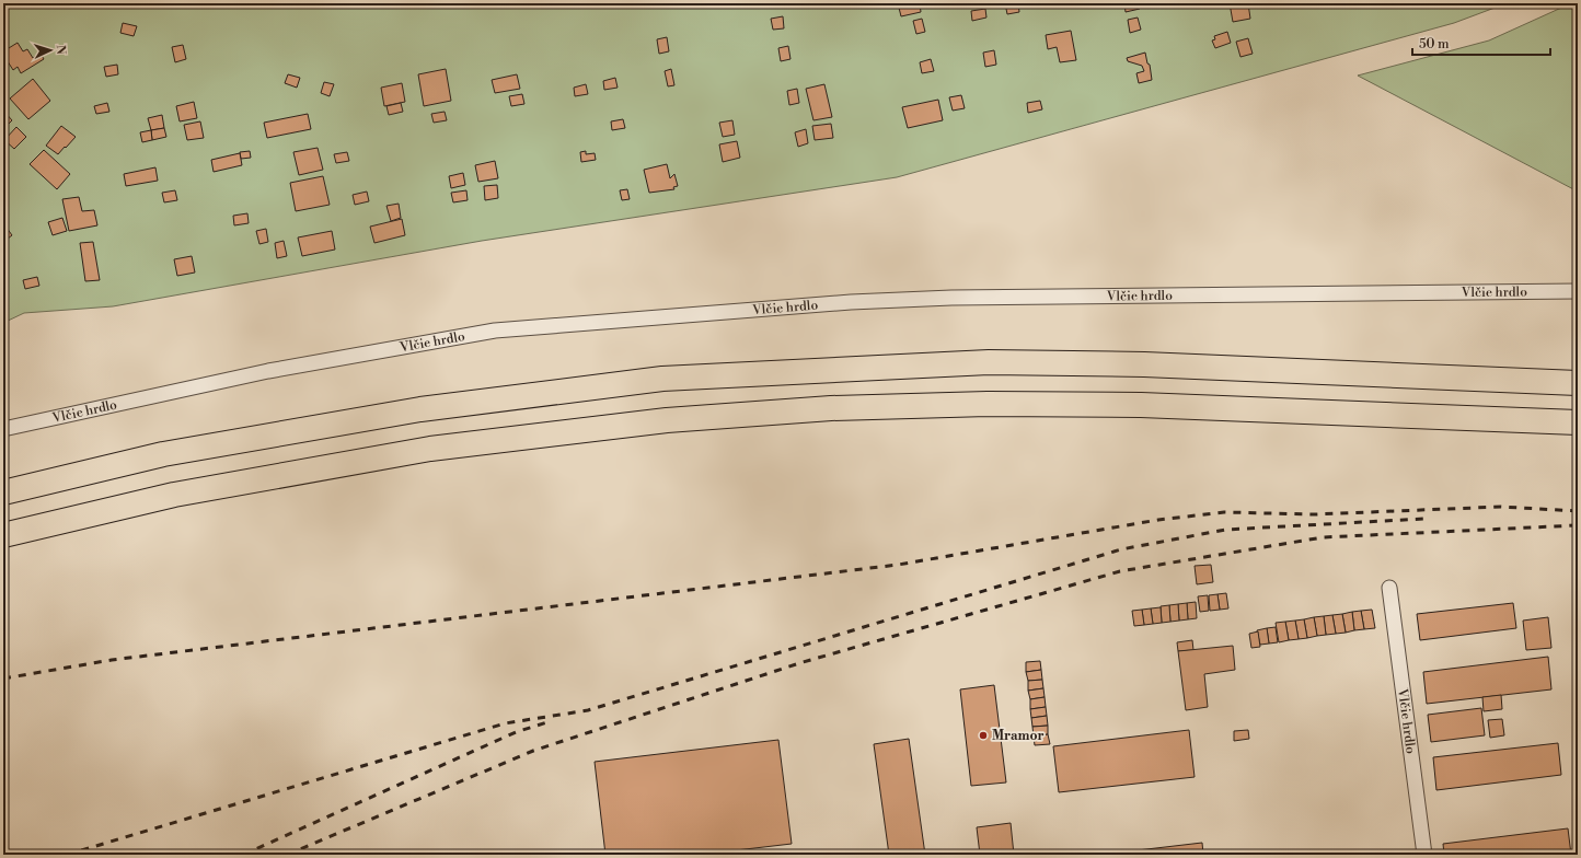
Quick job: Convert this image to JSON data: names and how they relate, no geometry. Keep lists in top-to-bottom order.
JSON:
{
  "streets": {
    "street": ["Vlčie hrdlo"]
  },
  "places": ["Mramor"],
  "scale_bar": "50 m",
  "north": "right"
}
